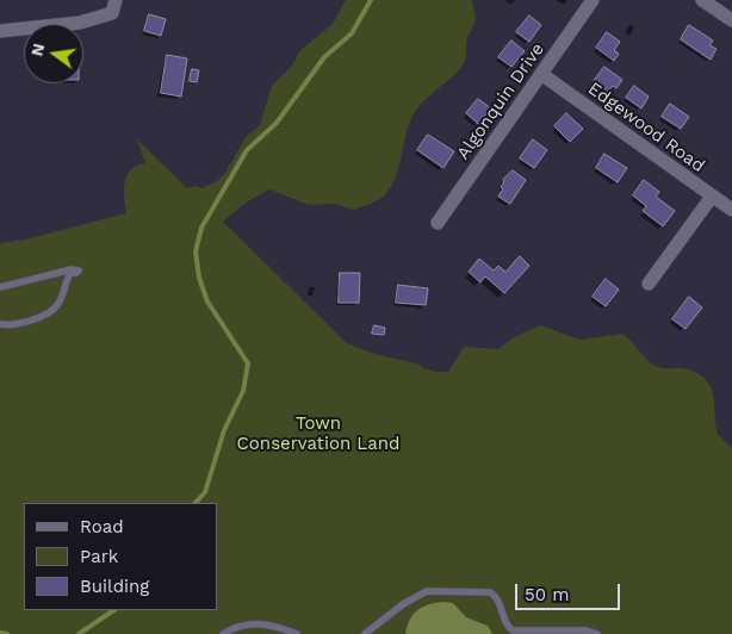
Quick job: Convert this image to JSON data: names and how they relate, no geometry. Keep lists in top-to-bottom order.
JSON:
{
  "streets": {
    "street": ["Algonquin Drive", "Edgewood Road"]
  },
  "crossings": [
    ["Algonquin Drive", "Edgewood Road"]
  ],
  "parks": ["Town Conservation Land"],
  "legend": ["Road", "Park", "Building"],
  "scale_bar": "50 m",
  "north": "left"
}
